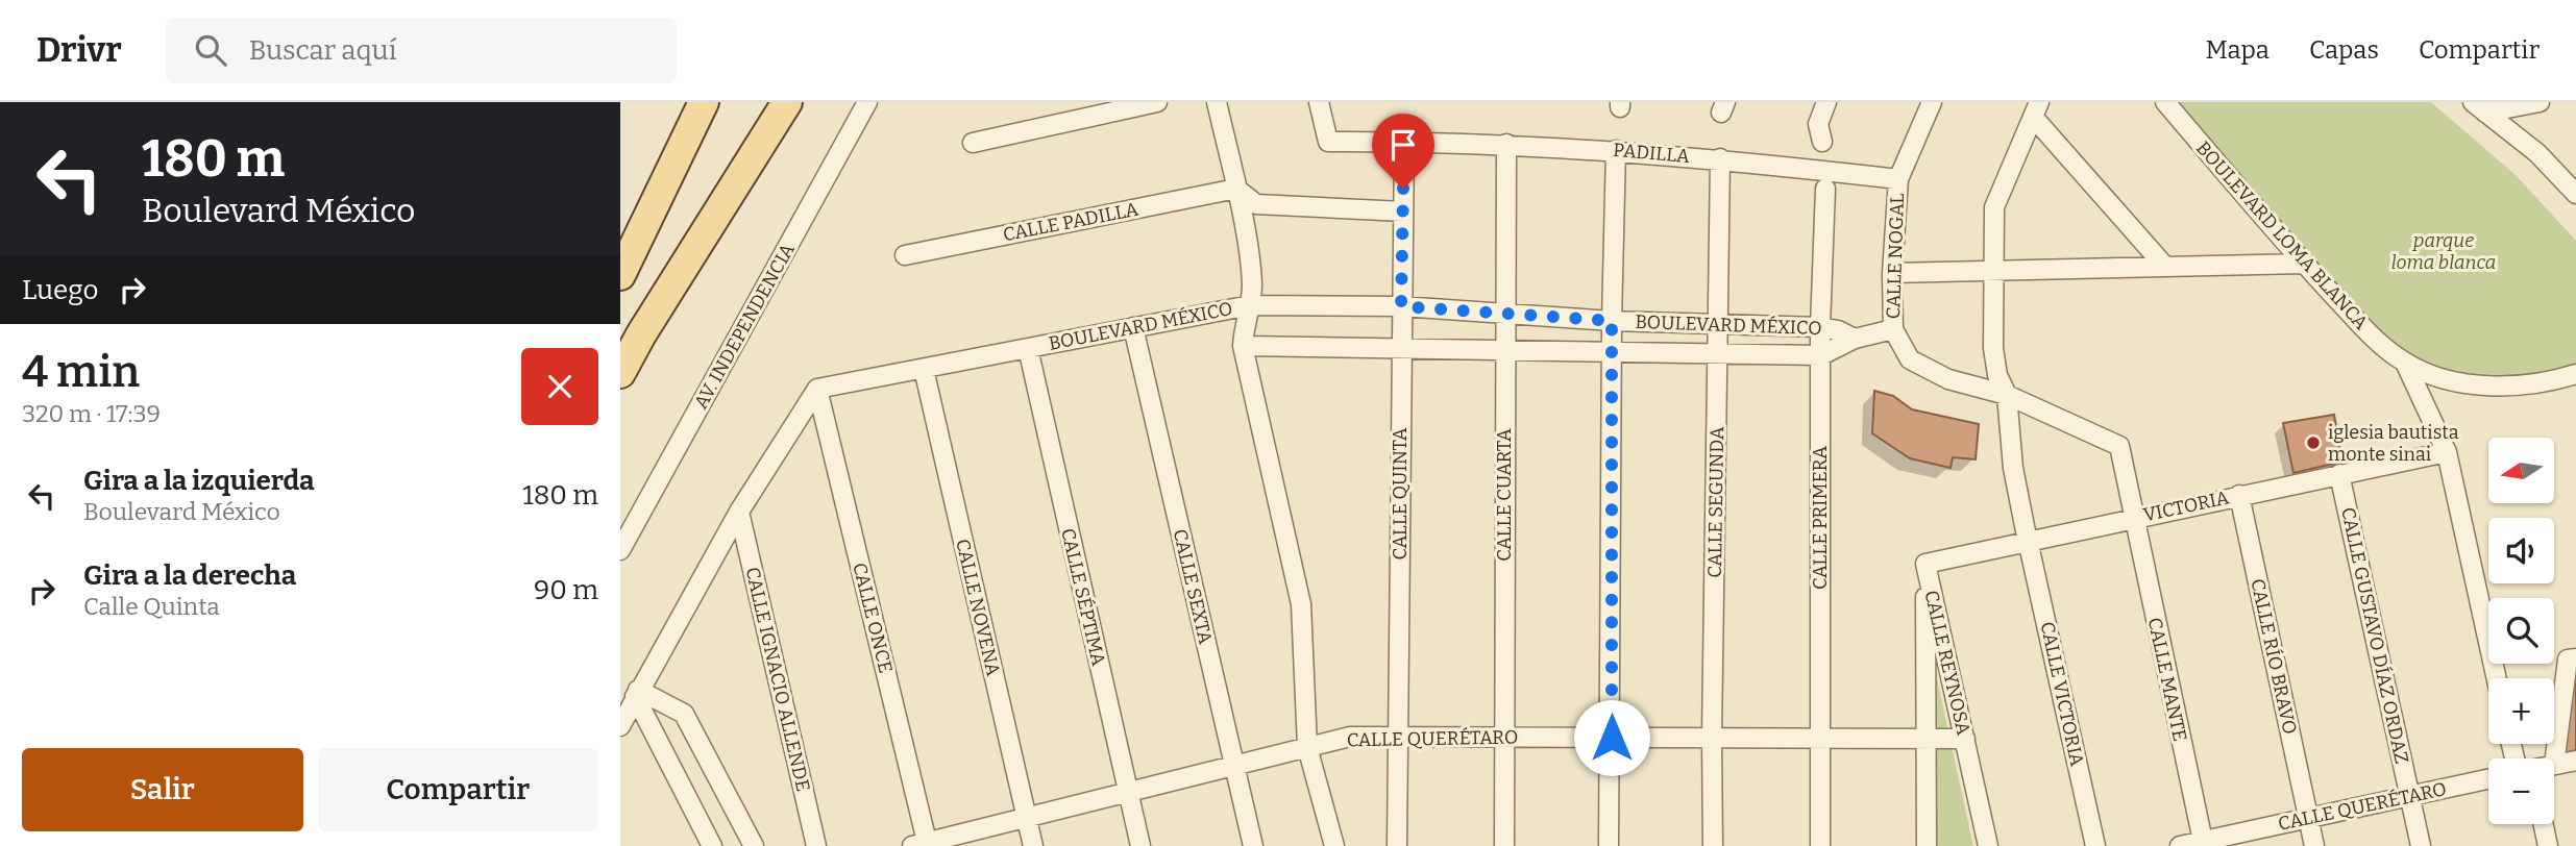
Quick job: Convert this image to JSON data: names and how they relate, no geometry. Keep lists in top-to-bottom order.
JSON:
{
  "streets": {
    "street": [
      "PADILLA",
      "CALLE PADILLA",
      "BOULEVARD LOMA BLANCA",
      "CALLE NOGAL",
      "BOULEVARD MÉXICO",
      "AV. INDEPENDENCIA",
      "CALLE QUINTA",
      "CALLE CUARTA",
      "CALLE SEGUNDA",
      "VICTORIA",
      "CALLE PRIMERA",
      "CALLE SEXTA",
      "CALLE SÉPTIMA",
      "CALLE NOVENA",
      "CALLE ONCE",
      "CALLE GUSTAVO DÍAZ ORDAZ",
      "CALLE RÍO BRAVO",
      "CALLE REYNOSA",
      "CALLE IGNACIO ALLENDE",
      "CALLE MANTE",
      "CALLE VICTORIA",
      "CALLE QUERÉTARO"
    ]
  },
  "crossings": [
    ["PADILLA", "CALLE NOGAL"],
    ["PADILLA", "CALLE QUINTA"],
    ["PADILLA", "CALLE CUARTA"],
    ["PADILLA", "CALLE SEGUNDA"],
    ["BOULEVARD MÉXICO", "CALLE QUINTA"],
    ["BOULEVARD MÉXICO", "CALLE CUARTA"],
    ["BOULEVARD MÉXICO", "CALLE SEGUNDA"],
    ["BOULEVARD MÉXICO", "CALLE PRIMERA"],
    ["BOULEVARD MÉXICO", "CALLE SEXTA"],
    ["BOULEVARD MÉXICO", "CALLE SÉPTIMA"],
    ["BOULEVARD MÉXICO", "CALLE NOVENA"],
    ["BOULEVARD MÉXICO", "CALLE ONCE"],
    ["CALLE QUINTA", "CALLE QUERÉTARO"],
    ["CALLE CUARTA", "CALLE QUERÉTARO"],
    ["CALLE SEGUNDA", "CALLE QUERÉTARO"],
    ["VICTORIA", "CALLE GUSTAVO DÍAZ ORDAZ"],
    ["VICTORIA", "CALLE RÍO BRAVO"],
    ["VICTORIA", "CALLE REYNOSA"],
    ["VICTORIA", "CALLE MANTE"],
    ["VICTORIA", "CALLE VICTORIA"],
    ["CALLE PRIMERA", "CALLE QUERÉTARO"],
    ["CALLE SEXTA", "CALLE QUERÉTARO"],
    ["CALLE SÉPTIMA", "CALLE QUERÉTARO"],
    ["CALLE NOVENA", "CALLE QUERÉTARO"],
    ["CALLE ONCE", "CALLE QUERÉTARO"],
    ["CALLE GUSTAVO DÍAZ ORDAZ", "CALLE QUERÉTARO"],
    ["CALLE RÍO BRAVO", "CALLE QUERÉTARO"],
    ["CALLE REYNOSA", "CALLE QUERÉTARO"],
    ["CALLE MANTE", "CALLE VICTORIA"],
    ["CALLE MANTE", "CALLE QUERÉTARO"]
  ],
  "parks": ["parque loma blanca"],
  "places": ["iglesia bautista monte sinai"],
  "north": "left",
  "page": {
    "header": "Drivr",
    "search": "Buscar aquí",
    "nav": ["Mapa", "Capas", "Compartir"],
    "turn": ["180 m", "Boulevard México"],
    "then": "Luego",
    "heading": ["4 min", "320 m · 17:39"],
    "map_buttons": ["+", "−"],
    "list": [
      {
        "name": "Gira a la izquierda",
        "note": "Boulevard México",
        "value": "180 m"
      },
      {
        "name": "Gira a la derecha",
        "note": "Calle Quinta",
        "value": "90 m"
      }
    ],
    "buttons": ["Salir", "Compartir"]
  }
}
